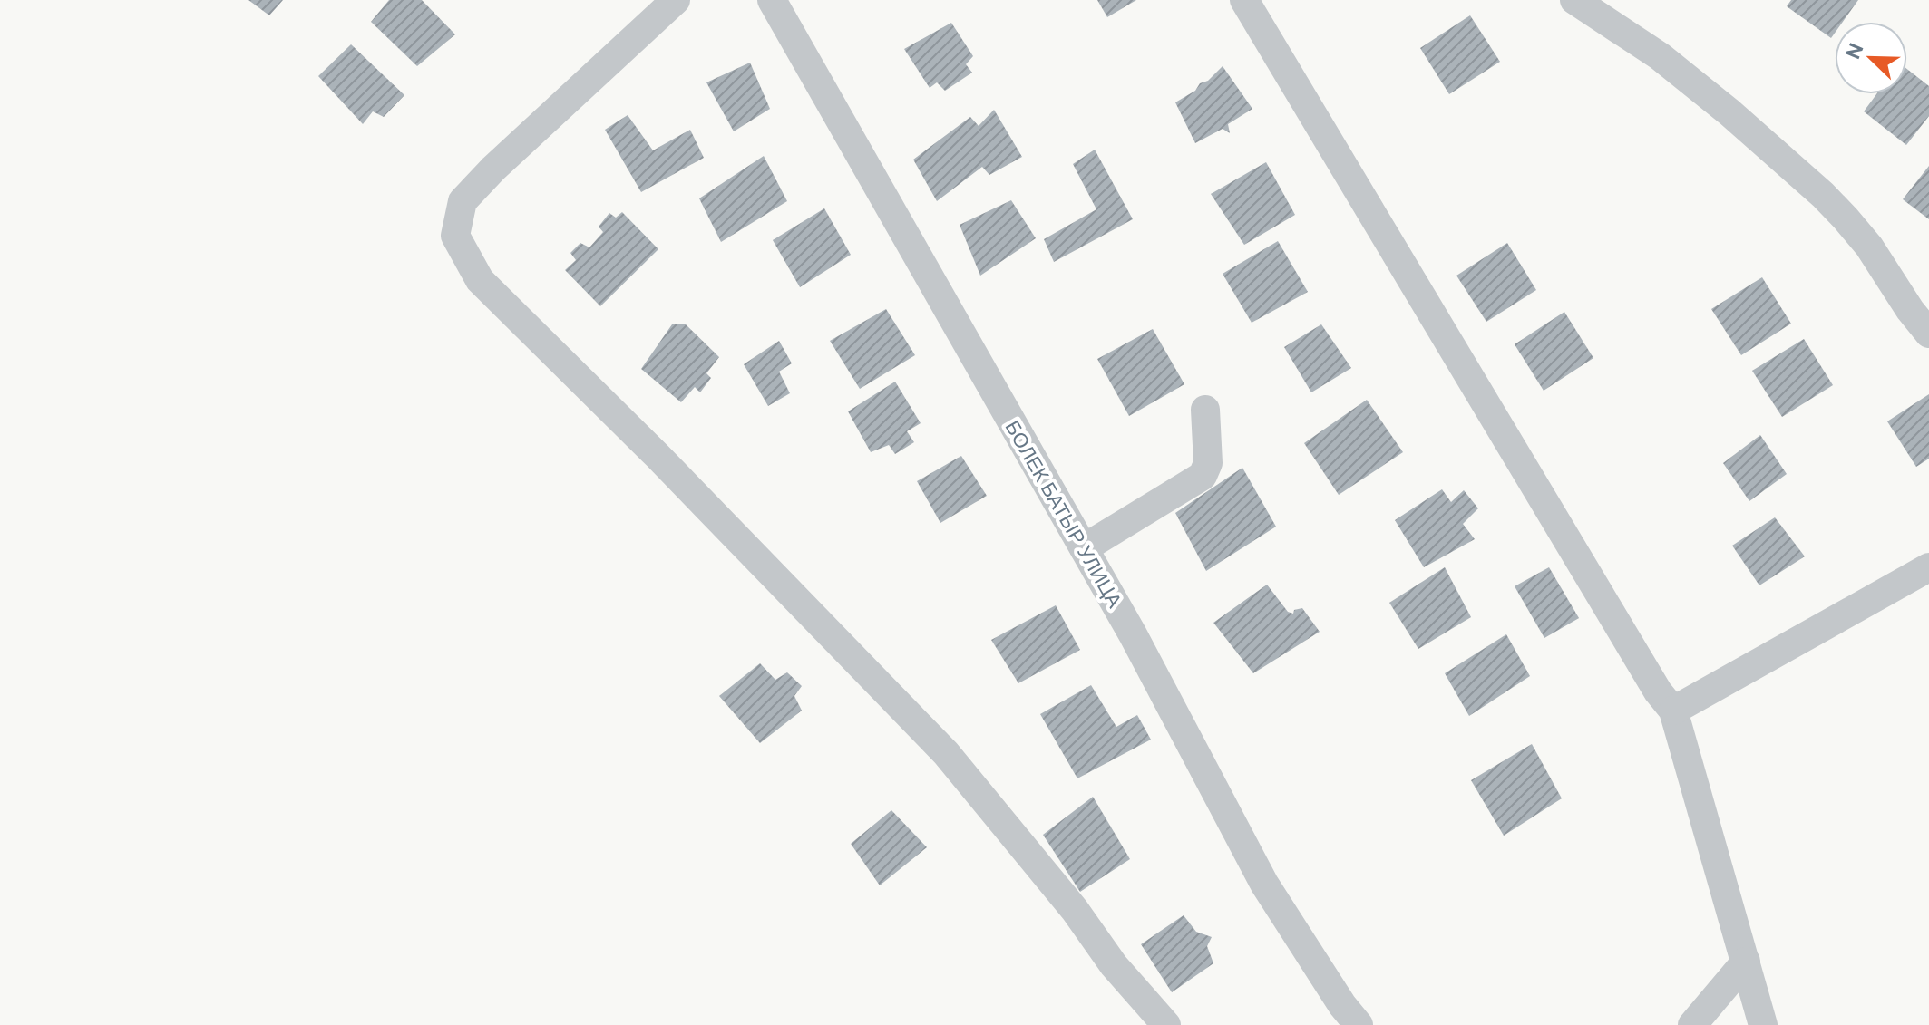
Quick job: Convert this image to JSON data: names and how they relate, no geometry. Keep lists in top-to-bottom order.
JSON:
{
  "streets": {
    "street": ["БОЛЕК БАТЫР УЛИЦА"]
  },
  "north": "top left"
}
